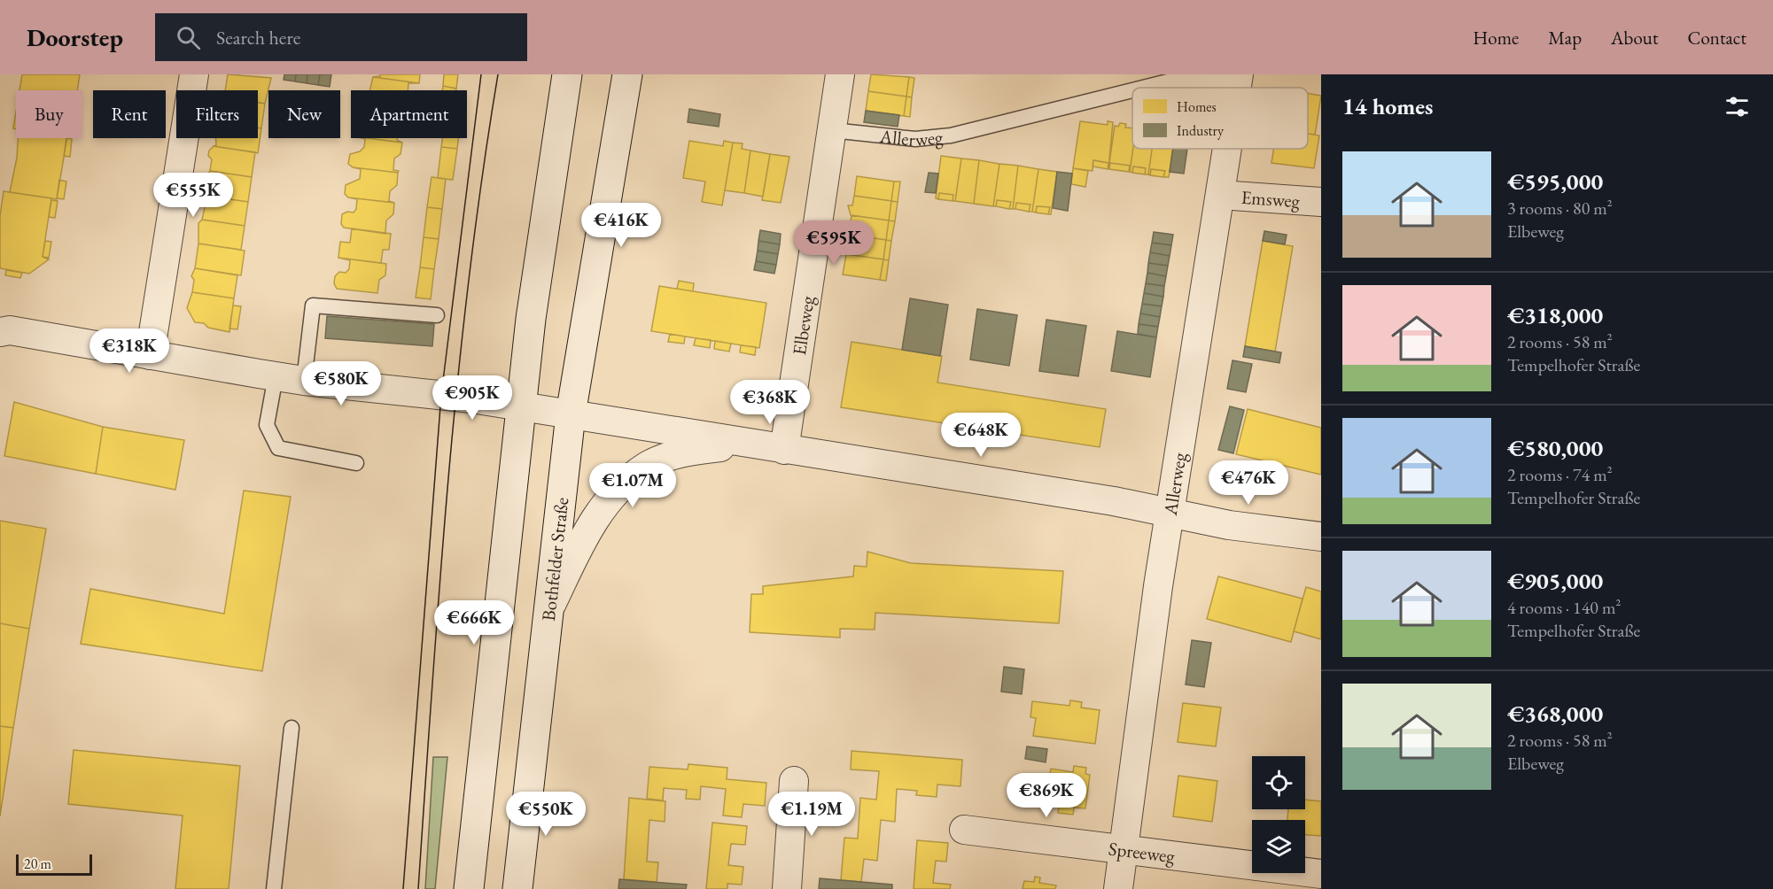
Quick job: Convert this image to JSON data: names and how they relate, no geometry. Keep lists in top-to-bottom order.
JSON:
{
  "streets": {
    "main road": ["Bothfelder Straße"],
    "street": [
      "Allerweg",
      "Emsweg",
      "Elbeweg",
      "Spreeweg"
    ]
  },
  "crossings": [
    ["Allerweg", "Emsweg"],
    ["Allerweg", "Elbeweg"],
    ["Allerweg", "Spreeweg"]
  ],
  "legend": ["Homes", "Industry"],
  "scale_bar": "20 m",
  "page": {
    "header": "Doorstep",
    "search": "Search here",
    "nav": [
      "Home",
      "Map",
      "About",
      "Contact"
    ],
    "heading": "14 homes",
    "chip": [
      "Buy",
      "Rent",
      "Filters",
      "New",
      "Apartment"
    ],
    "list": [
      {
        "name": "€595,000",
        "note": "3 rooms · 80 m² · Elbeweg"
      },
      {
        "name": "€318,000",
        "note": "2 rooms · 58 m² · Tempelhofer Straße"
      },
      {
        "name": "€580,000",
        "note": "2 rooms · 74 m² · Tempelhofer Straße"
      },
      {
        "name": "€905,000",
        "note": "4 rooms · 140 m² · Tempelhofer Straße"
      },
      {
        "name": "€368,000",
        "note": "2 rooms · 58 m² · Elbeweg"
      }
    ],
    "price": [
      "€555K",
      "€416K",
      "€595K",
      "€318K",
      "€580K",
      "€905K",
      "€368K",
      "€648K",
      "€476K",
      "€1.07M",
      "€666K",
      "€869K",
      "€550K",
      "€1.19M"
    ],
    "scale": "20 m"
  }
}
